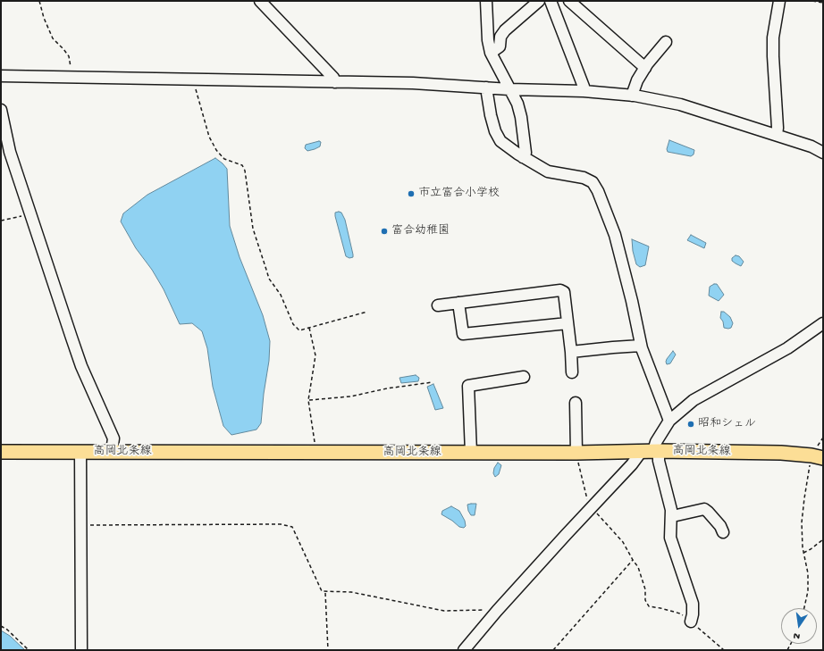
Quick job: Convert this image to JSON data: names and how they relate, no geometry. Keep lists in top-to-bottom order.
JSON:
{
  "streets": {
    "main road": ["高岡北条線"]
  },
  "places": ["市立富合小学校", "富合幼稚園", "昭和シェル"],
  "north": "bottom"
}
